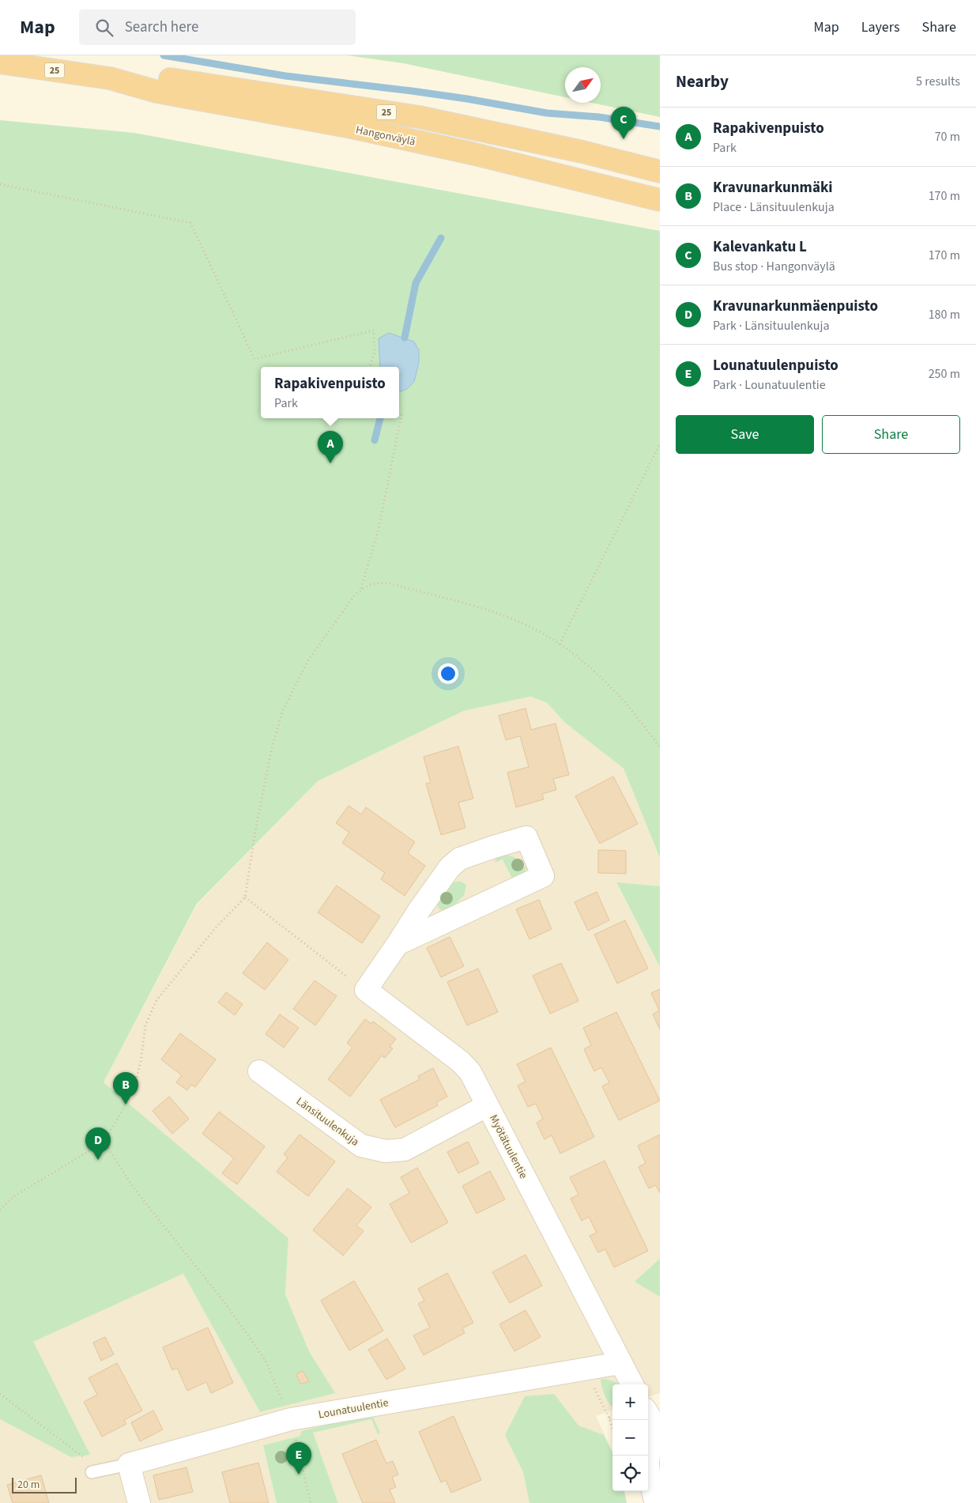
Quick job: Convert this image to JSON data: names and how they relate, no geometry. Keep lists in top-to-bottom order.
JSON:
{
  "streets": {
    "highway": ["25", "Hangonväylä"],
    "street": ["Länsituulenkuja", "Myötätuulentie", "Lounatuulentie"]
  },
  "crossings": [
    ["Länsituulenkuja", "Myötätuulentie"],
    ["Myötätuulentie", "Lounatuulentie"]
  ],
  "scale_bar": "20 m",
  "north": "top right",
  "page": {
    "header": "Map",
    "search": "Search here",
    "nav": ["Map", "Layers", "Share"],
    "heading": ["Nearby", "5 results"],
    "pins": [
      "C",
      "A",
      "B",
      "D",
      "E"
    ],
    "list": [
      {
        "mark": "A",
        "name": "Rapakivenpuisto",
        "note": "Park",
        "value": "70 m"
      },
      {
        "mark": "B",
        "name": "Kravunarkunmäki",
        "note": "Place · Länsituulenkuja",
        "value": "170 m"
      },
      {
        "mark": "C",
        "name": "Kalevankatu L",
        "note": "Bus stop · Hangonväylä",
        "value": "170 m"
      },
      {
        "mark": "D",
        "name": "Kravunarkunmäenpuisto",
        "note": "Park · Länsituulenkuja",
        "value": "180 m"
      },
      {
        "mark": "E",
        "name": "Lounatuulenpuisto",
        "note": "Park · Lounatuulentie",
        "value": "250 m"
      }
    ],
    "popup": ["Rapakivenpuisto", "Park"],
    "buttons": ["Save", "Share"],
    "map_buttons": ["+", "−"],
    "scale": "20 m"
  }
}
